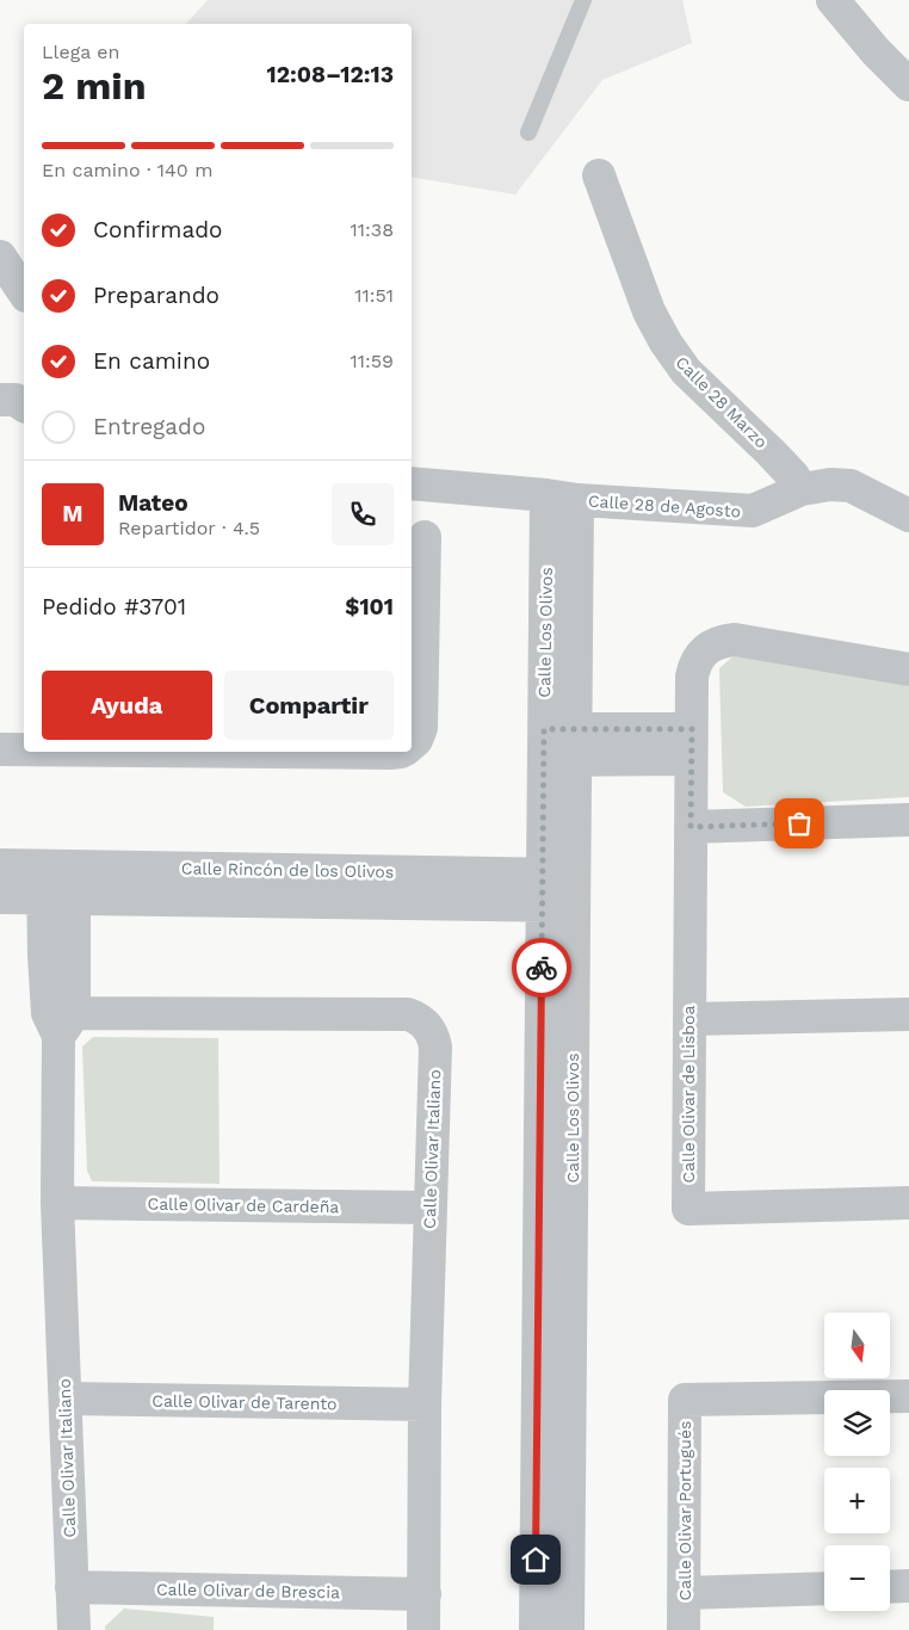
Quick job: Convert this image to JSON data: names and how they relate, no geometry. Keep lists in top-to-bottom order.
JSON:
{
  "streets": {
    "street": [
      "Calle 28 Marzo",
      "Calle 28 de Agosto",
      "Calle Los Olivos",
      "Calle Rincón de los Olivos",
      "Calle Olivar de Lisboa",
      "Calle Olivar Italiano",
      "Calle Olivar de Cardeña",
      "Calle Olivar de Tarento",
      "Calle Olivar Portugués",
      "Calle Olivar de Brescia"
    ]
  },
  "crossings": [
    ["Calle 28 Marzo", "Calle 28 de Agosto"],
    ["Calle 28 de Agosto", "Calle Los Olivos"],
    ["Calle Los Olivos", "Calle Rincón de los Olivos"],
    ["Calle Rincón de los Olivos", "Calle Olivar Italiano"],
    ["Calle Olivar Italiano", "Calle Olivar de Cardeña"],
    ["Calle Olivar Italiano", "Calle Olivar de Tarento"],
    ["Calle Olivar Italiano", "Calle Olivar de Brescia"]
  ],
  "north": "bottom",
  "page": {
    "heading": ["2 min", "Llega en", "12:08–12:13"],
    "panel": [
      "Mateo",
      "Repartidor · 4.5",
      "Pedido #3701",
      "$101"
    ],
    "bar": "En camino · 140 m",
    "list": [
      ["Confirmado", "11:38"],
      ["Preparando", "11:51"],
      ["En camino", "11:59"],
      "Entregado"
    ],
    "round": "M",
    "buttons": ["Ayuda", "Compartir"],
    "map_buttons": ["+", "−"]
  }
}
